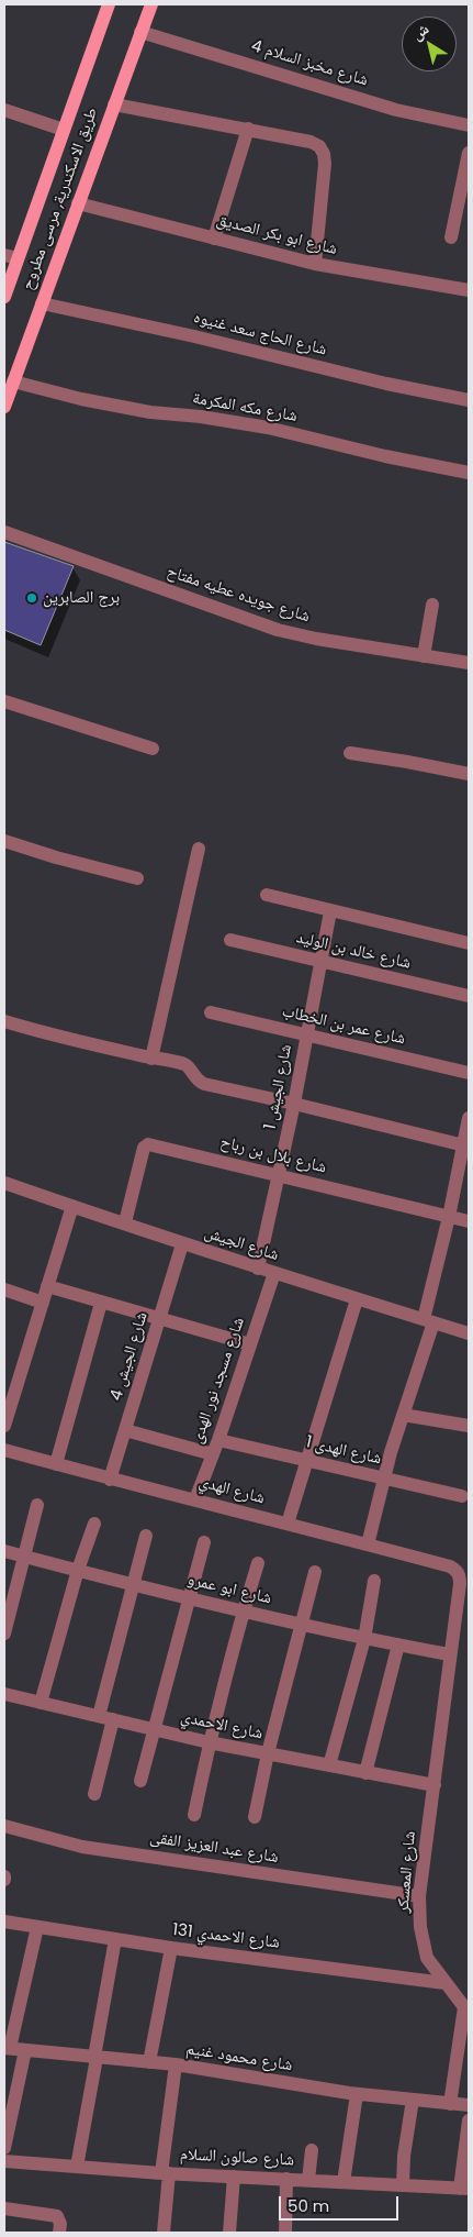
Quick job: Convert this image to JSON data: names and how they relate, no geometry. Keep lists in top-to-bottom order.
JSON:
{
  "streets": {
    "main road": ["طريق الاسكندرية, مرسى مطروح"],
    "street": [
      "شارع مخبز السلام 4",
      "شارع ابو بكر الصديق",
      "شارع الحاج سعد غنيوه",
      "شارع مكه المكرمة",
      "شارع جويده عطيه مفتاح",
      "شارع خالد بن الوليد",
      "شارع عمر بن الخطاب",
      "شارع الجيش 1",
      "شارع بلال بن رباح",
      "شارع الجيش",
      "شارع الجيش 4",
      "شارع مسجد نور الهدى",
      "شارع الهدى 1",
      "شارع الهدي",
      "شارع ابو عمرو",
      "شارع الاحمدي",
      "شارع عبد العزيز الفقى",
      "شارع المعسكر",
      "شارع الاحمدي 131",
      "شارع محمود غنيم",
      "شارع صالون السلام"
    ]
  },
  "crossings": [
    ["شارع مخبز السلام 4", "طريق الاسكندرية, مرسى مطروح"],
    ["طريق الاسكندرية, مرسى مطروح", "شارع ابو بكر الصديق"],
    ["طريق الاسكندرية, مرسى مطروح", "شارع الحاج سعد غنيوه"],
    ["طريق الاسكندرية, مرسى مطروح", "شارع مكه المكرمة"],
    ["شارع خالد بن الوليد", "شارع الجيش 1"],
    ["شارع عمر بن الخطاب", "شارع الجيش 1"],
    ["شارع الجيش 1", "شارع بلال بن رباح"],
    ["شارع الجيش 1", "شارع الجيش"],
    ["شارع بلال بن رباح", "شارع الجيش"],
    ["شارع الجيش", "شارع الجيش 4"],
    ["شارع الجيش", "شارع مسجد نور الهدى"],
    ["شارع الجيش 4", "شارع الهدي"],
    ["شارع مسجد نور الهدى", "شارع الهدى 1"],
    ["شارع مسجد نور الهدى", "شارع الهدي"],
    ["شارع الهدي", "شارع المعسكر"],
    ["شارع ابو عمرو", "شارع المعسكر"],
    ["شارع الاحمدي", "شارع المعسكر"],
    ["شارع عبد العزيز الفقى", "شارع المعسكر"],
    ["شارع المعسكر", "شارع الاحمدي 131"]
  ],
  "places": ["برج الصابرين"],
  "scale_bar": "50 m",
  "north": "top left"
}
